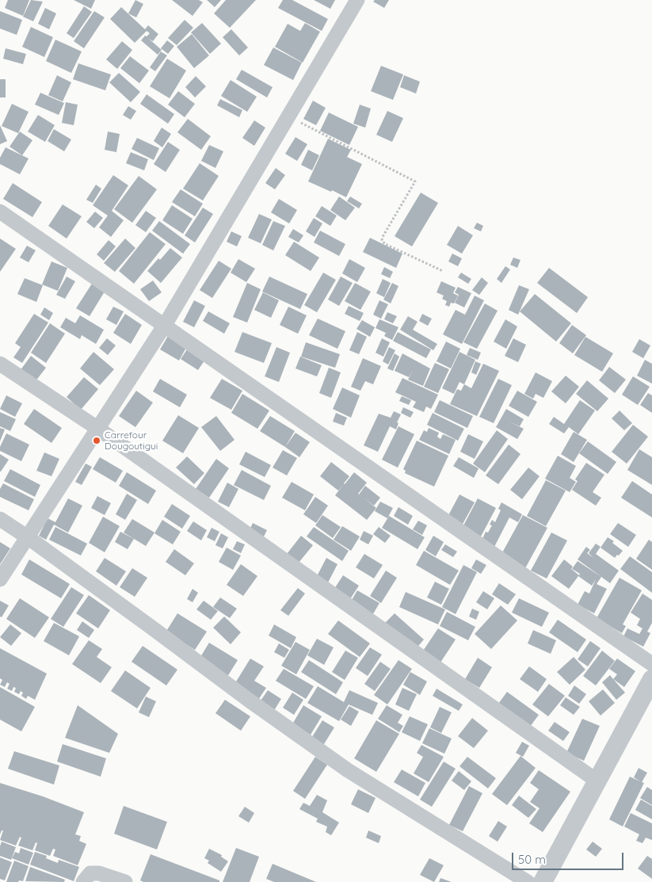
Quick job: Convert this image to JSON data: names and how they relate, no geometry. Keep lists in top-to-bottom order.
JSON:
{
  "places": ["Carrefour Dougoutigui"],
  "scale_bar": "50 m"
}
